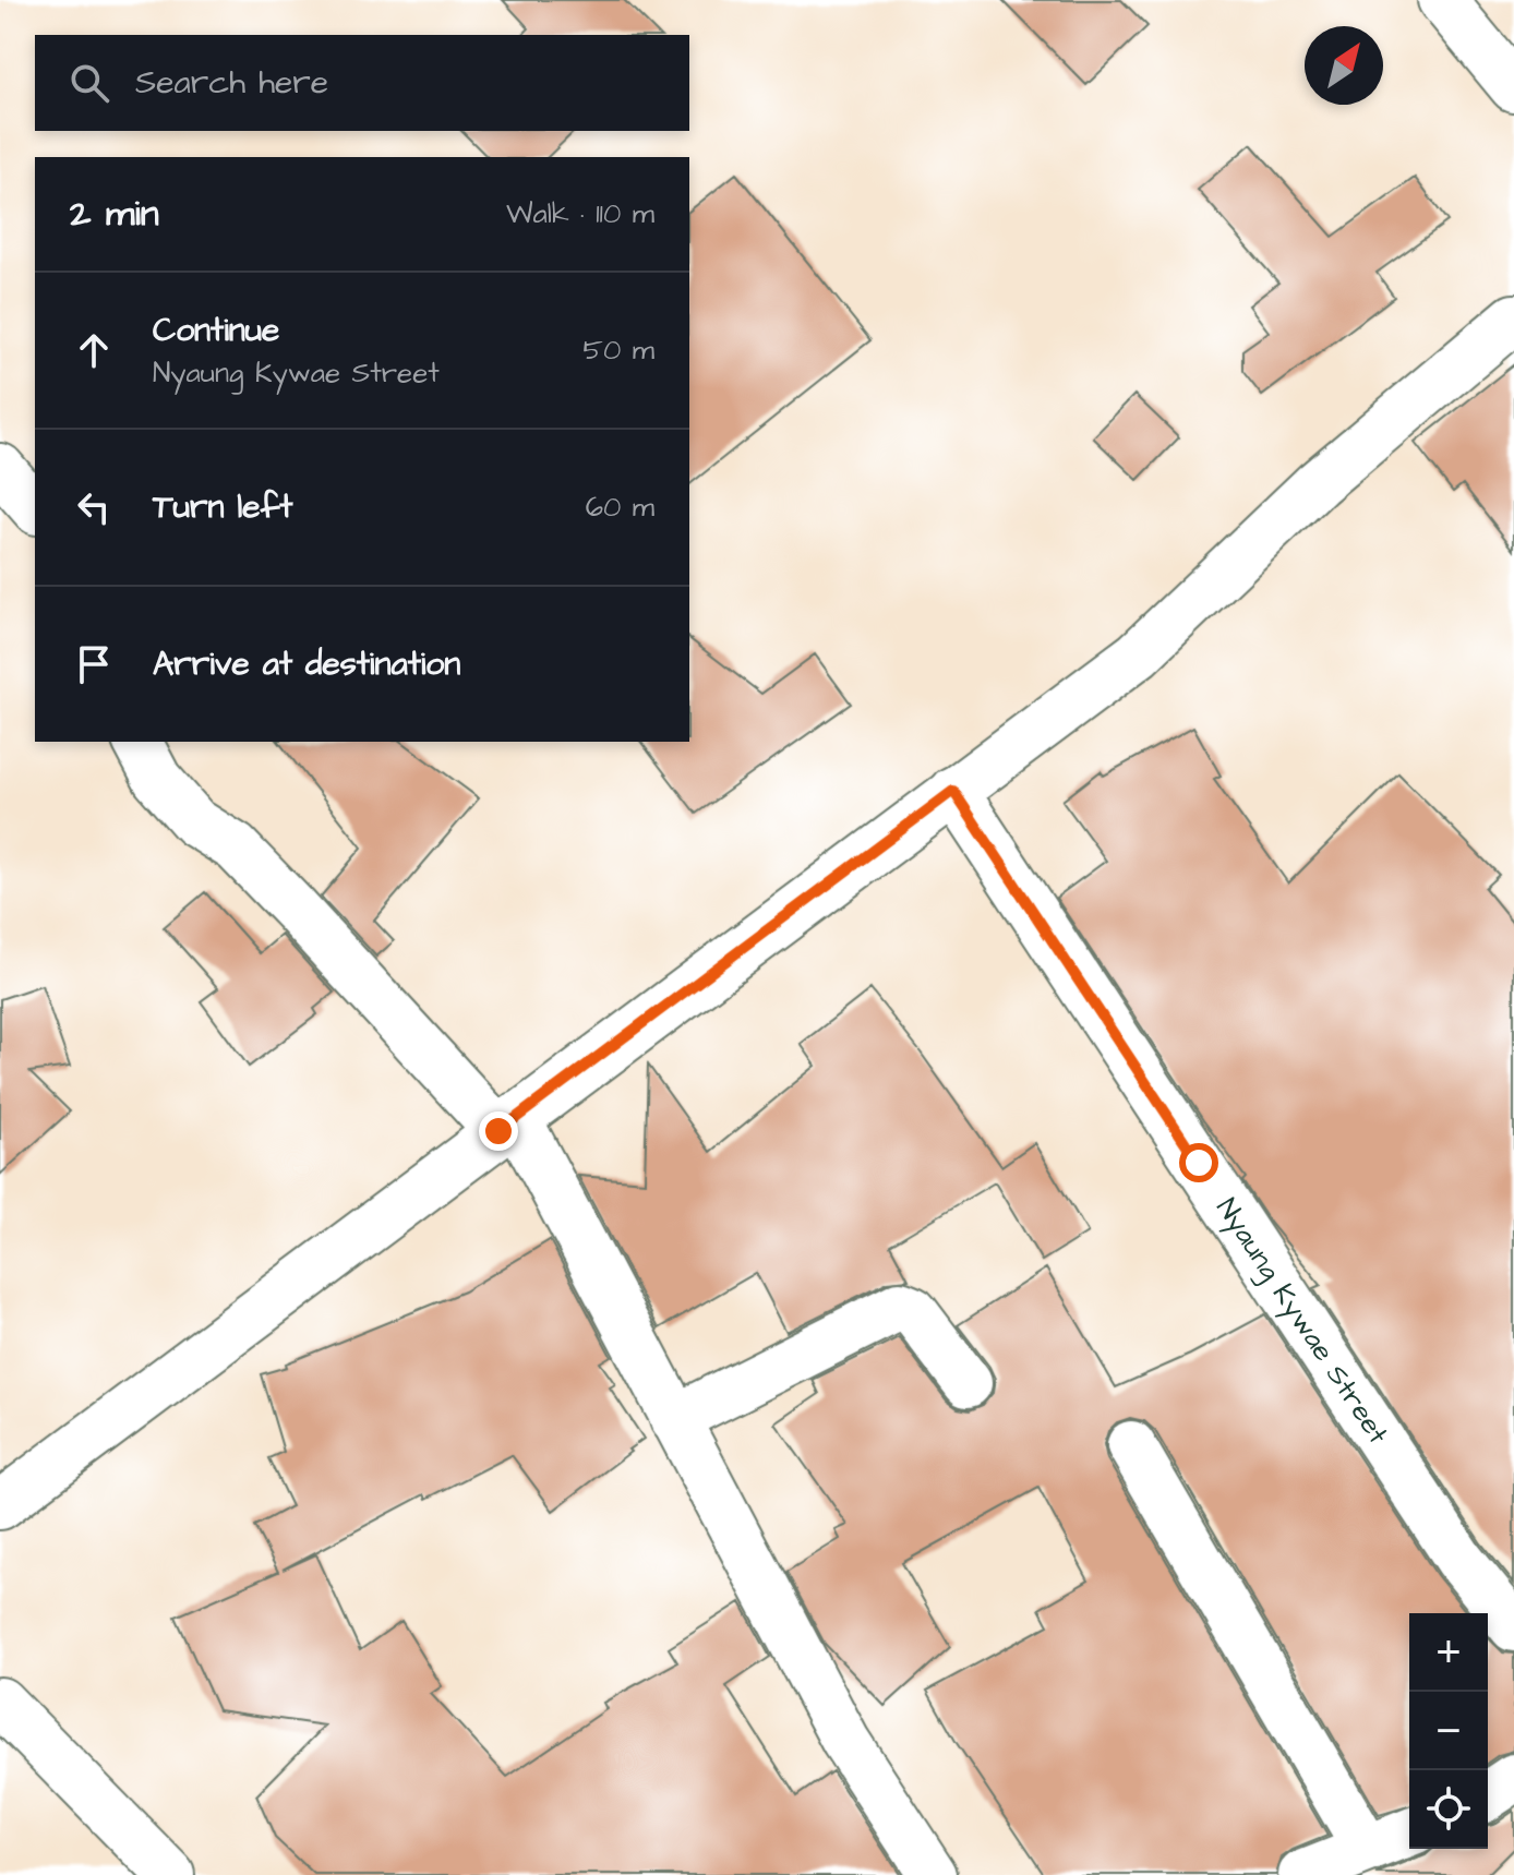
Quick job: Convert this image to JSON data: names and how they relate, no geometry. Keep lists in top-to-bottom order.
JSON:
{
  "streets": {
    "street": ["Nyaung Kywae Street"]
  },
  "north": "top right",
  "page": {
    "search": "Search here",
    "heading": ["2 min", "Walk · 110 m"],
    "list": [
      ["Continue", "Nyaung Kywae Street", "50 m"],
      ["Turn left", "60 m"],
      "Arrive at destination"
    ],
    "map_buttons": ["+", "−"]
  }
}
